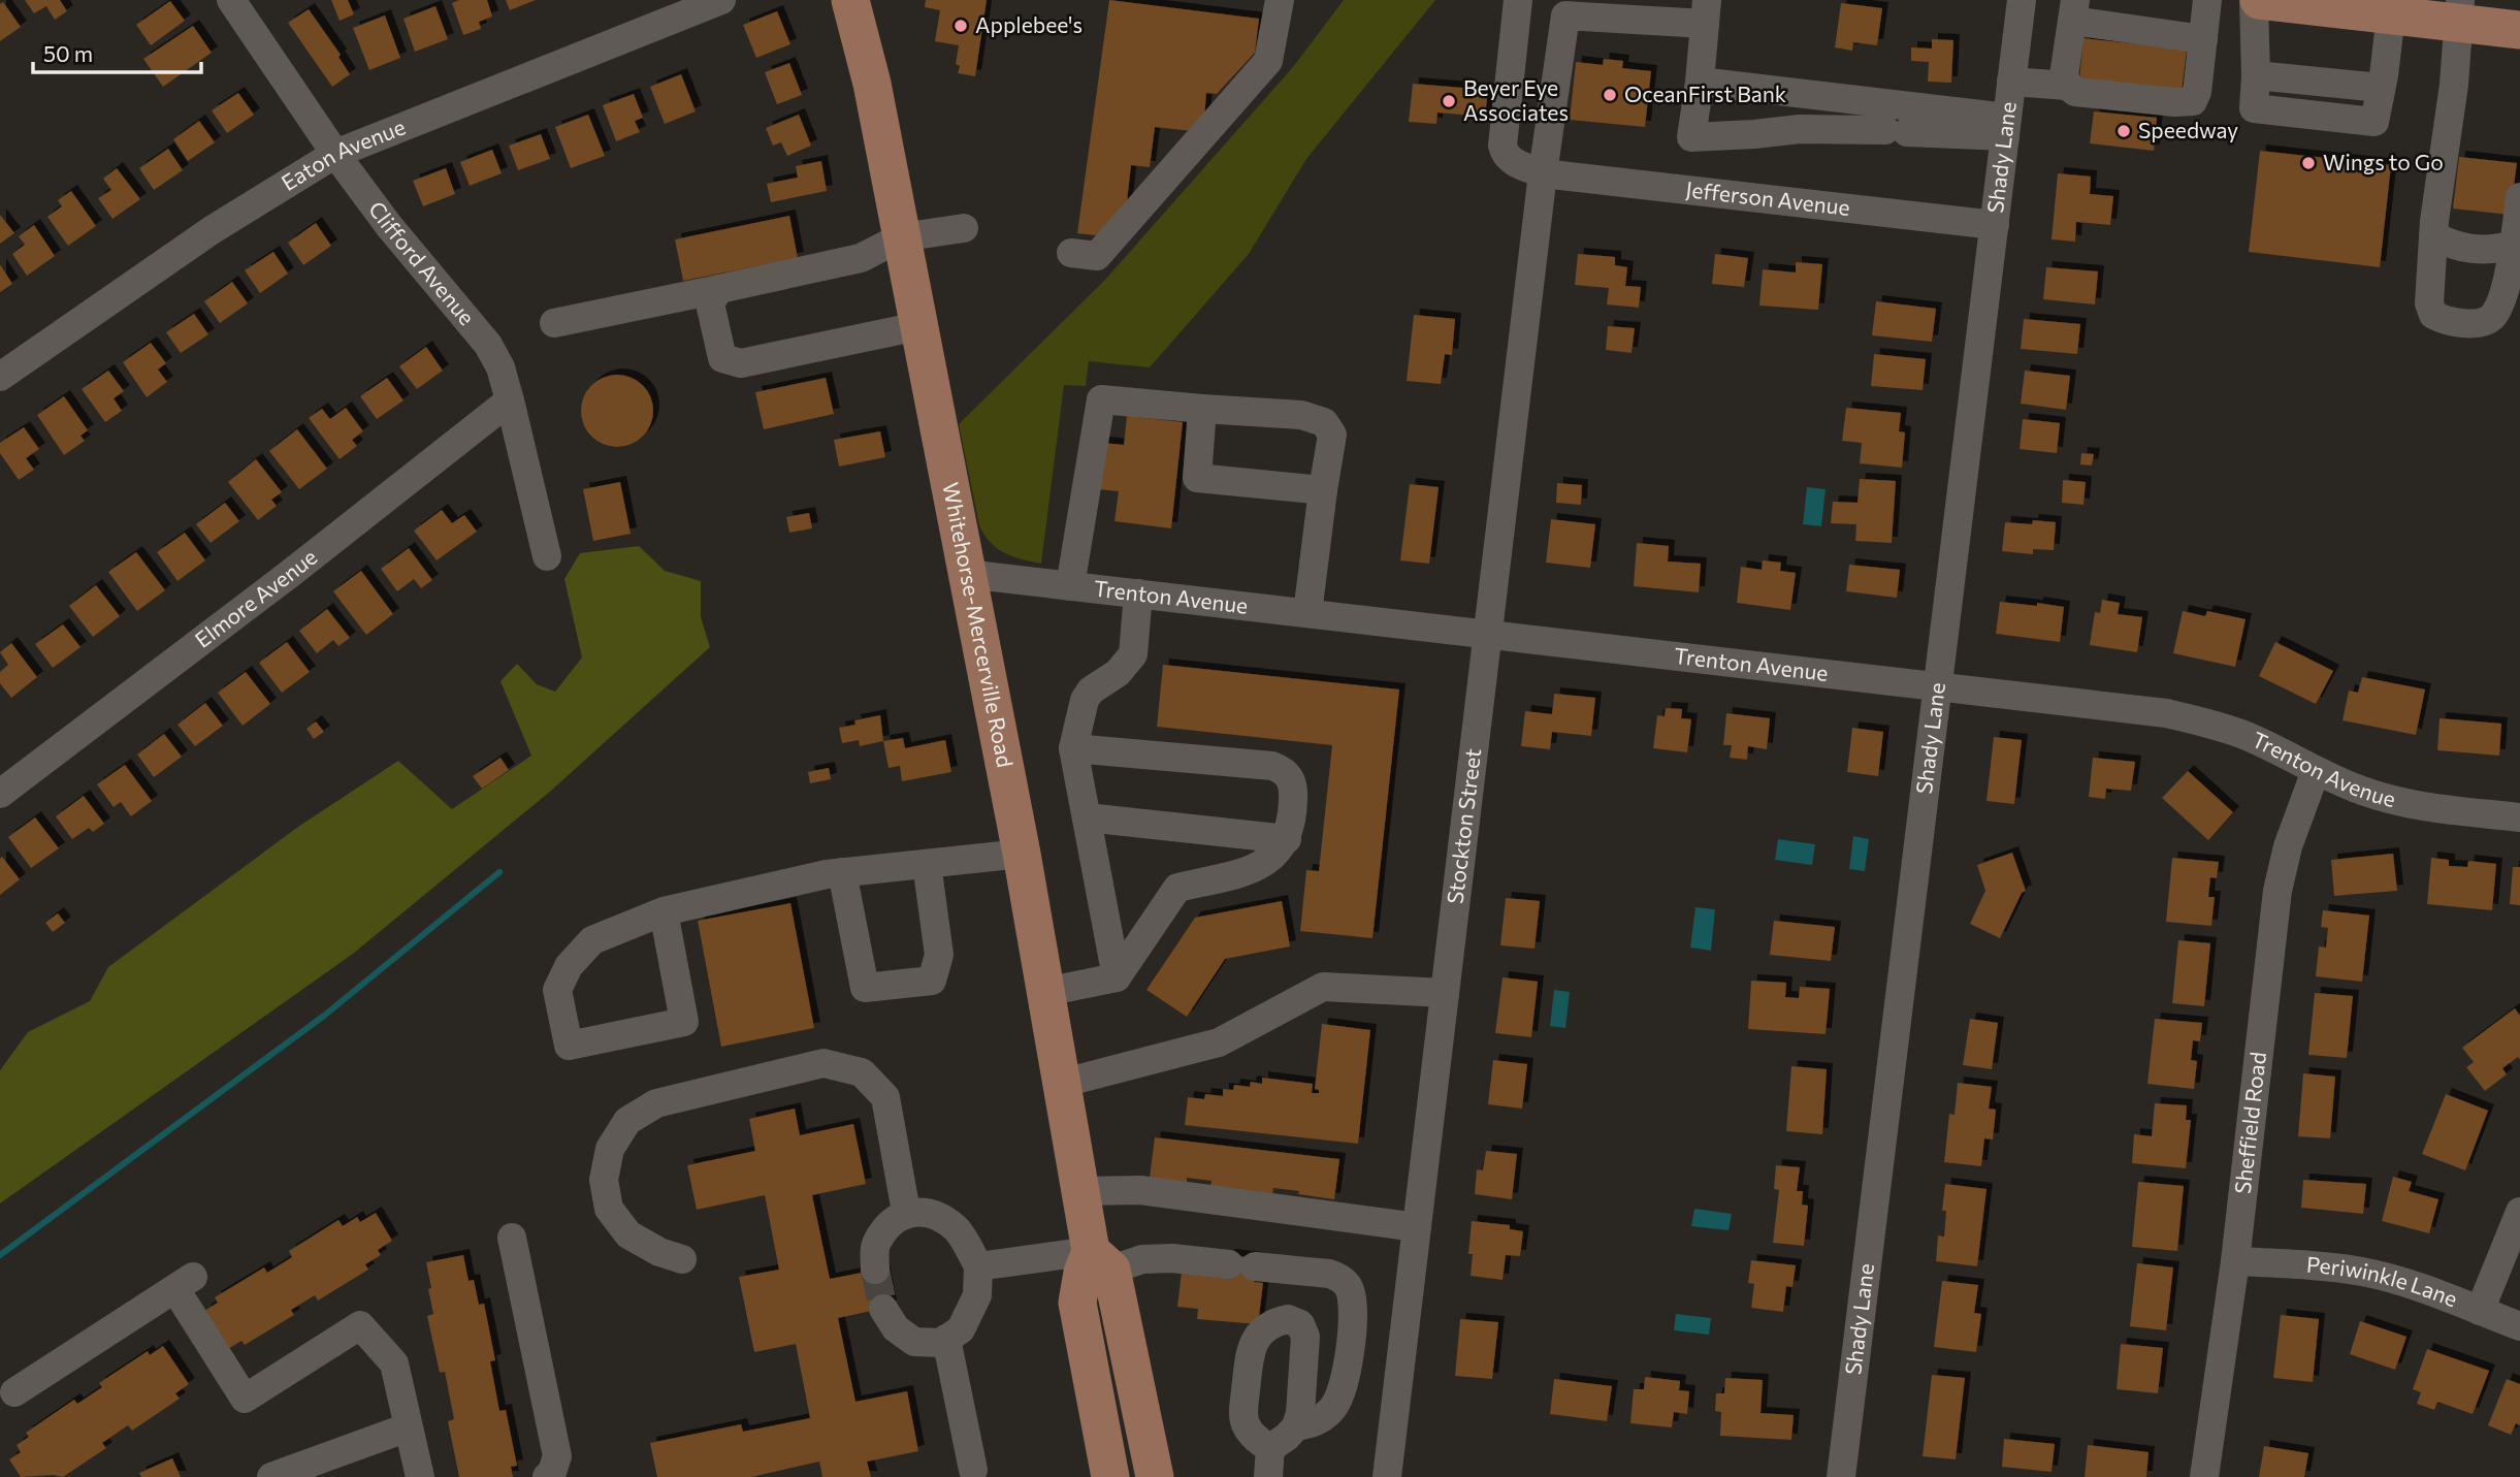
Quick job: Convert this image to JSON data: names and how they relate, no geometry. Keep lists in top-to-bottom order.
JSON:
{
  "streets": {
    "main road": ["Whitehorse-Mercerville Road"],
    "street": [
      "Eaton Avenue",
      "Shady Lane",
      "Jefferson Avenue",
      "Clifford Avenue",
      "Trenton Avenue",
      "Elmore Avenue",
      "Stockton Street",
      "Sheffield Road",
      "Periwinkle Lane"
    ]
  },
  "crossings": [
    ["Eaton Avenue", "Clifford Avenue"],
    ["Shady Lane", "Jefferson Avenue"],
    ["Shady Lane", "Trenton Avenue"],
    ["Jefferson Avenue", "Stockton Street"],
    ["Clifford Avenue", "Elmore Avenue"],
    ["Trenton Avenue", "Whitehorse-Mercerville Road"],
    ["Trenton Avenue", "Stockton Street"],
    ["Trenton Avenue", "Sheffield Road"],
    ["Sheffield Road", "Periwinkle Lane"]
  ],
  "places": [
    "Applebee's",
    "OceanFirst Bank",
    "Beyer Eye Associates",
    "Speedway",
    "Wings to Go"
  ],
  "scale_bar": "50 m"
}
